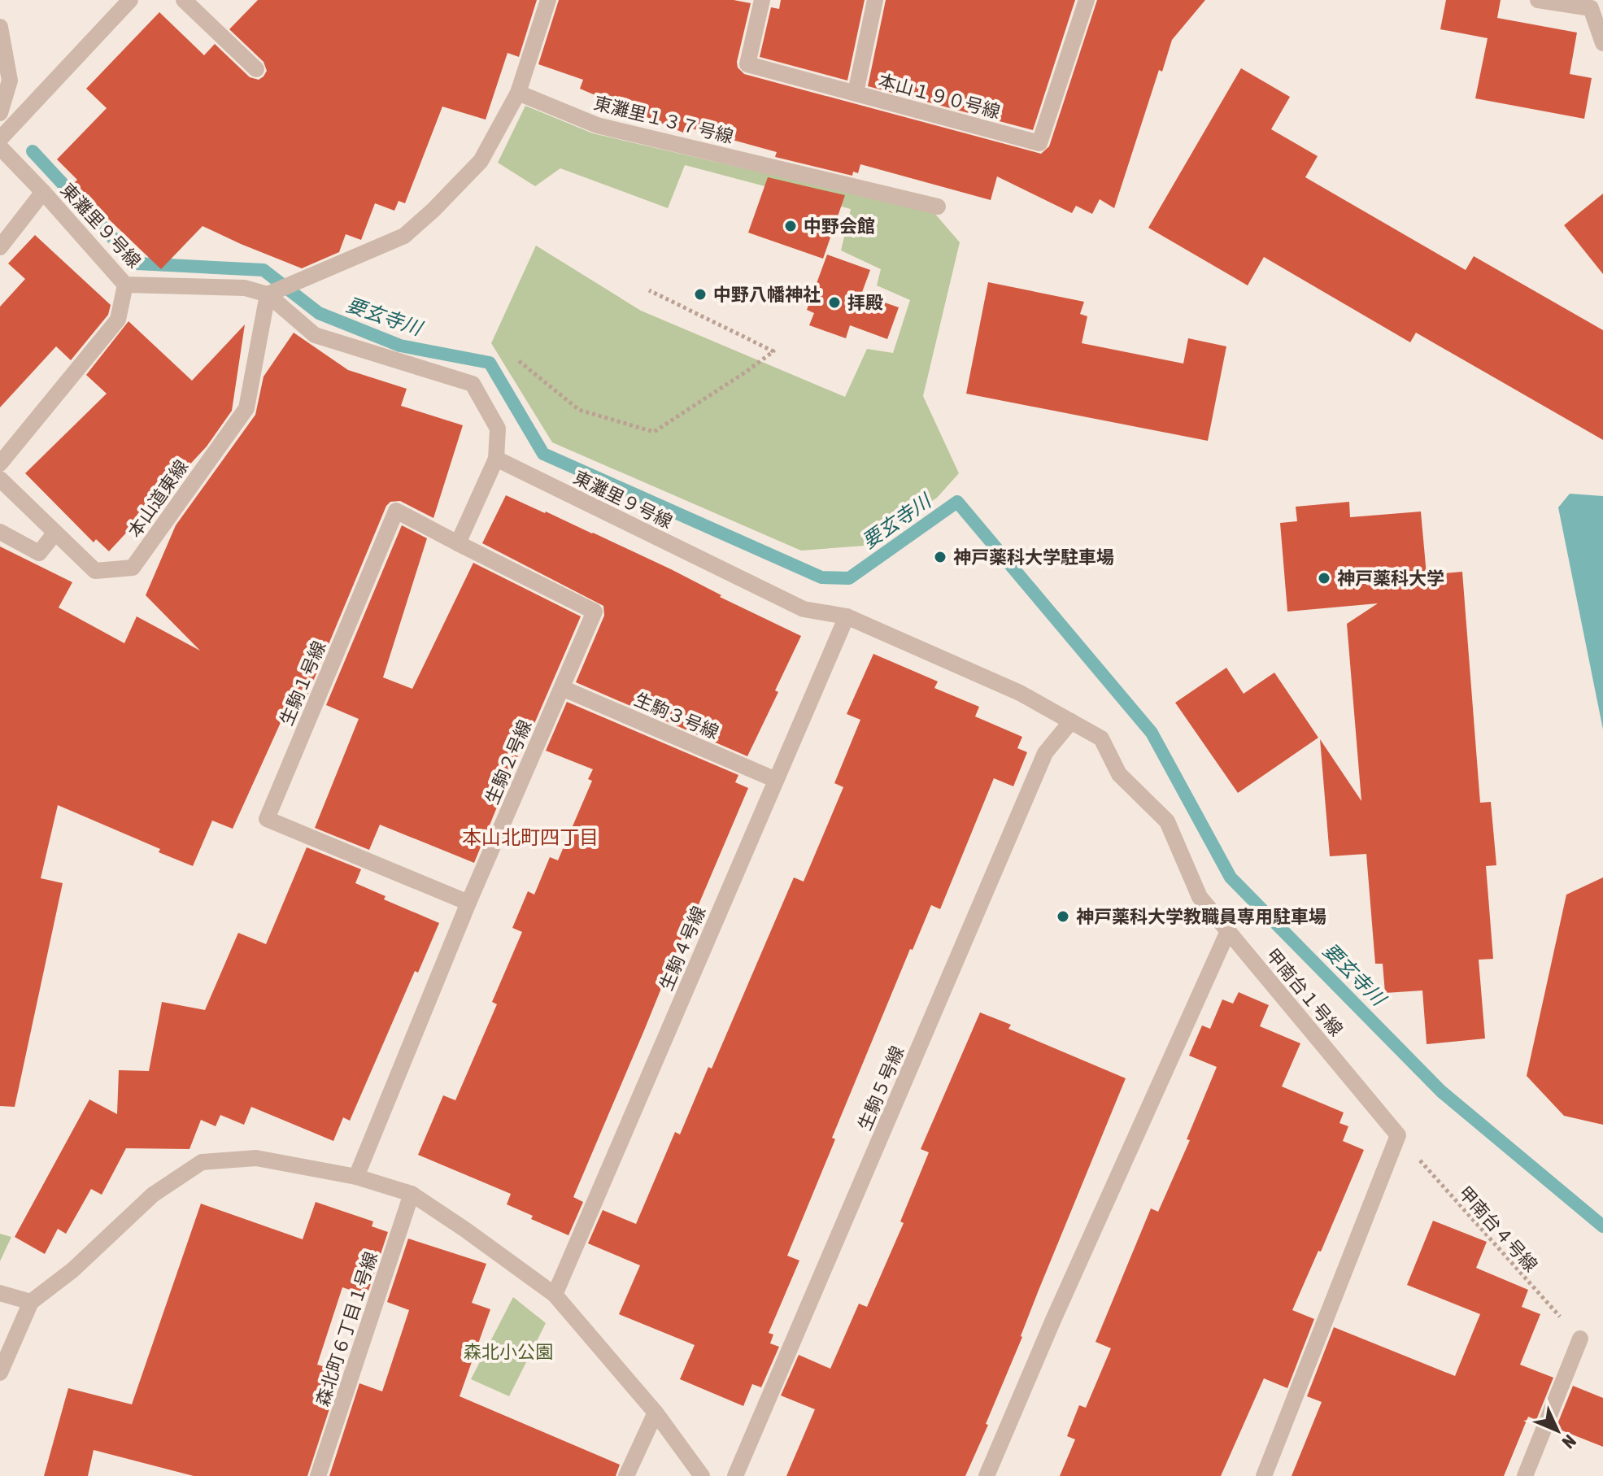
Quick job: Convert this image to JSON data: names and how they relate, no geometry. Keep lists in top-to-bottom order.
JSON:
{
  "streets": {
    "street": [
      "本山１９０号線",
      "東灘里１３７号線",
      "東灘里９号線",
      "本山道東線",
      "生駒１号線",
      "生駒３号線",
      "生駒２号線",
      "生駒４号線",
      "甲南台１号線",
      "生駒５号線",
      "森北町６丁目１号線"
    ],
    "path": ["甲南台４号線"]
  },
  "crossings": [
    ["東灘里９号線", "本山道東線"],
    ["東灘里９号線", "生駒４号線"],
    ["東灘里９号線", "甲南台１号線"],
    ["東灘里９号線", "生駒５号線"],
    ["生駒１号線", "生駒２号線"],
    ["生駒３号線", "生駒２号線"],
    ["生駒３号線", "生駒４号線"],
    ["甲南台１号線", "甲南台４号線"]
  ],
  "districts": ["本山北町四丁目"],
  "water": ["要玄寺川"],
  "parks": ["森北小公園"],
  "places": [
    "中野会館",
    "中野八幡神社",
    "拝殿",
    "神戸薬科大学駐車場",
    "神戸薬科大学",
    "神戸薬科大学教職員専用駐車場"
  ],
  "north": "bottom right"
}
